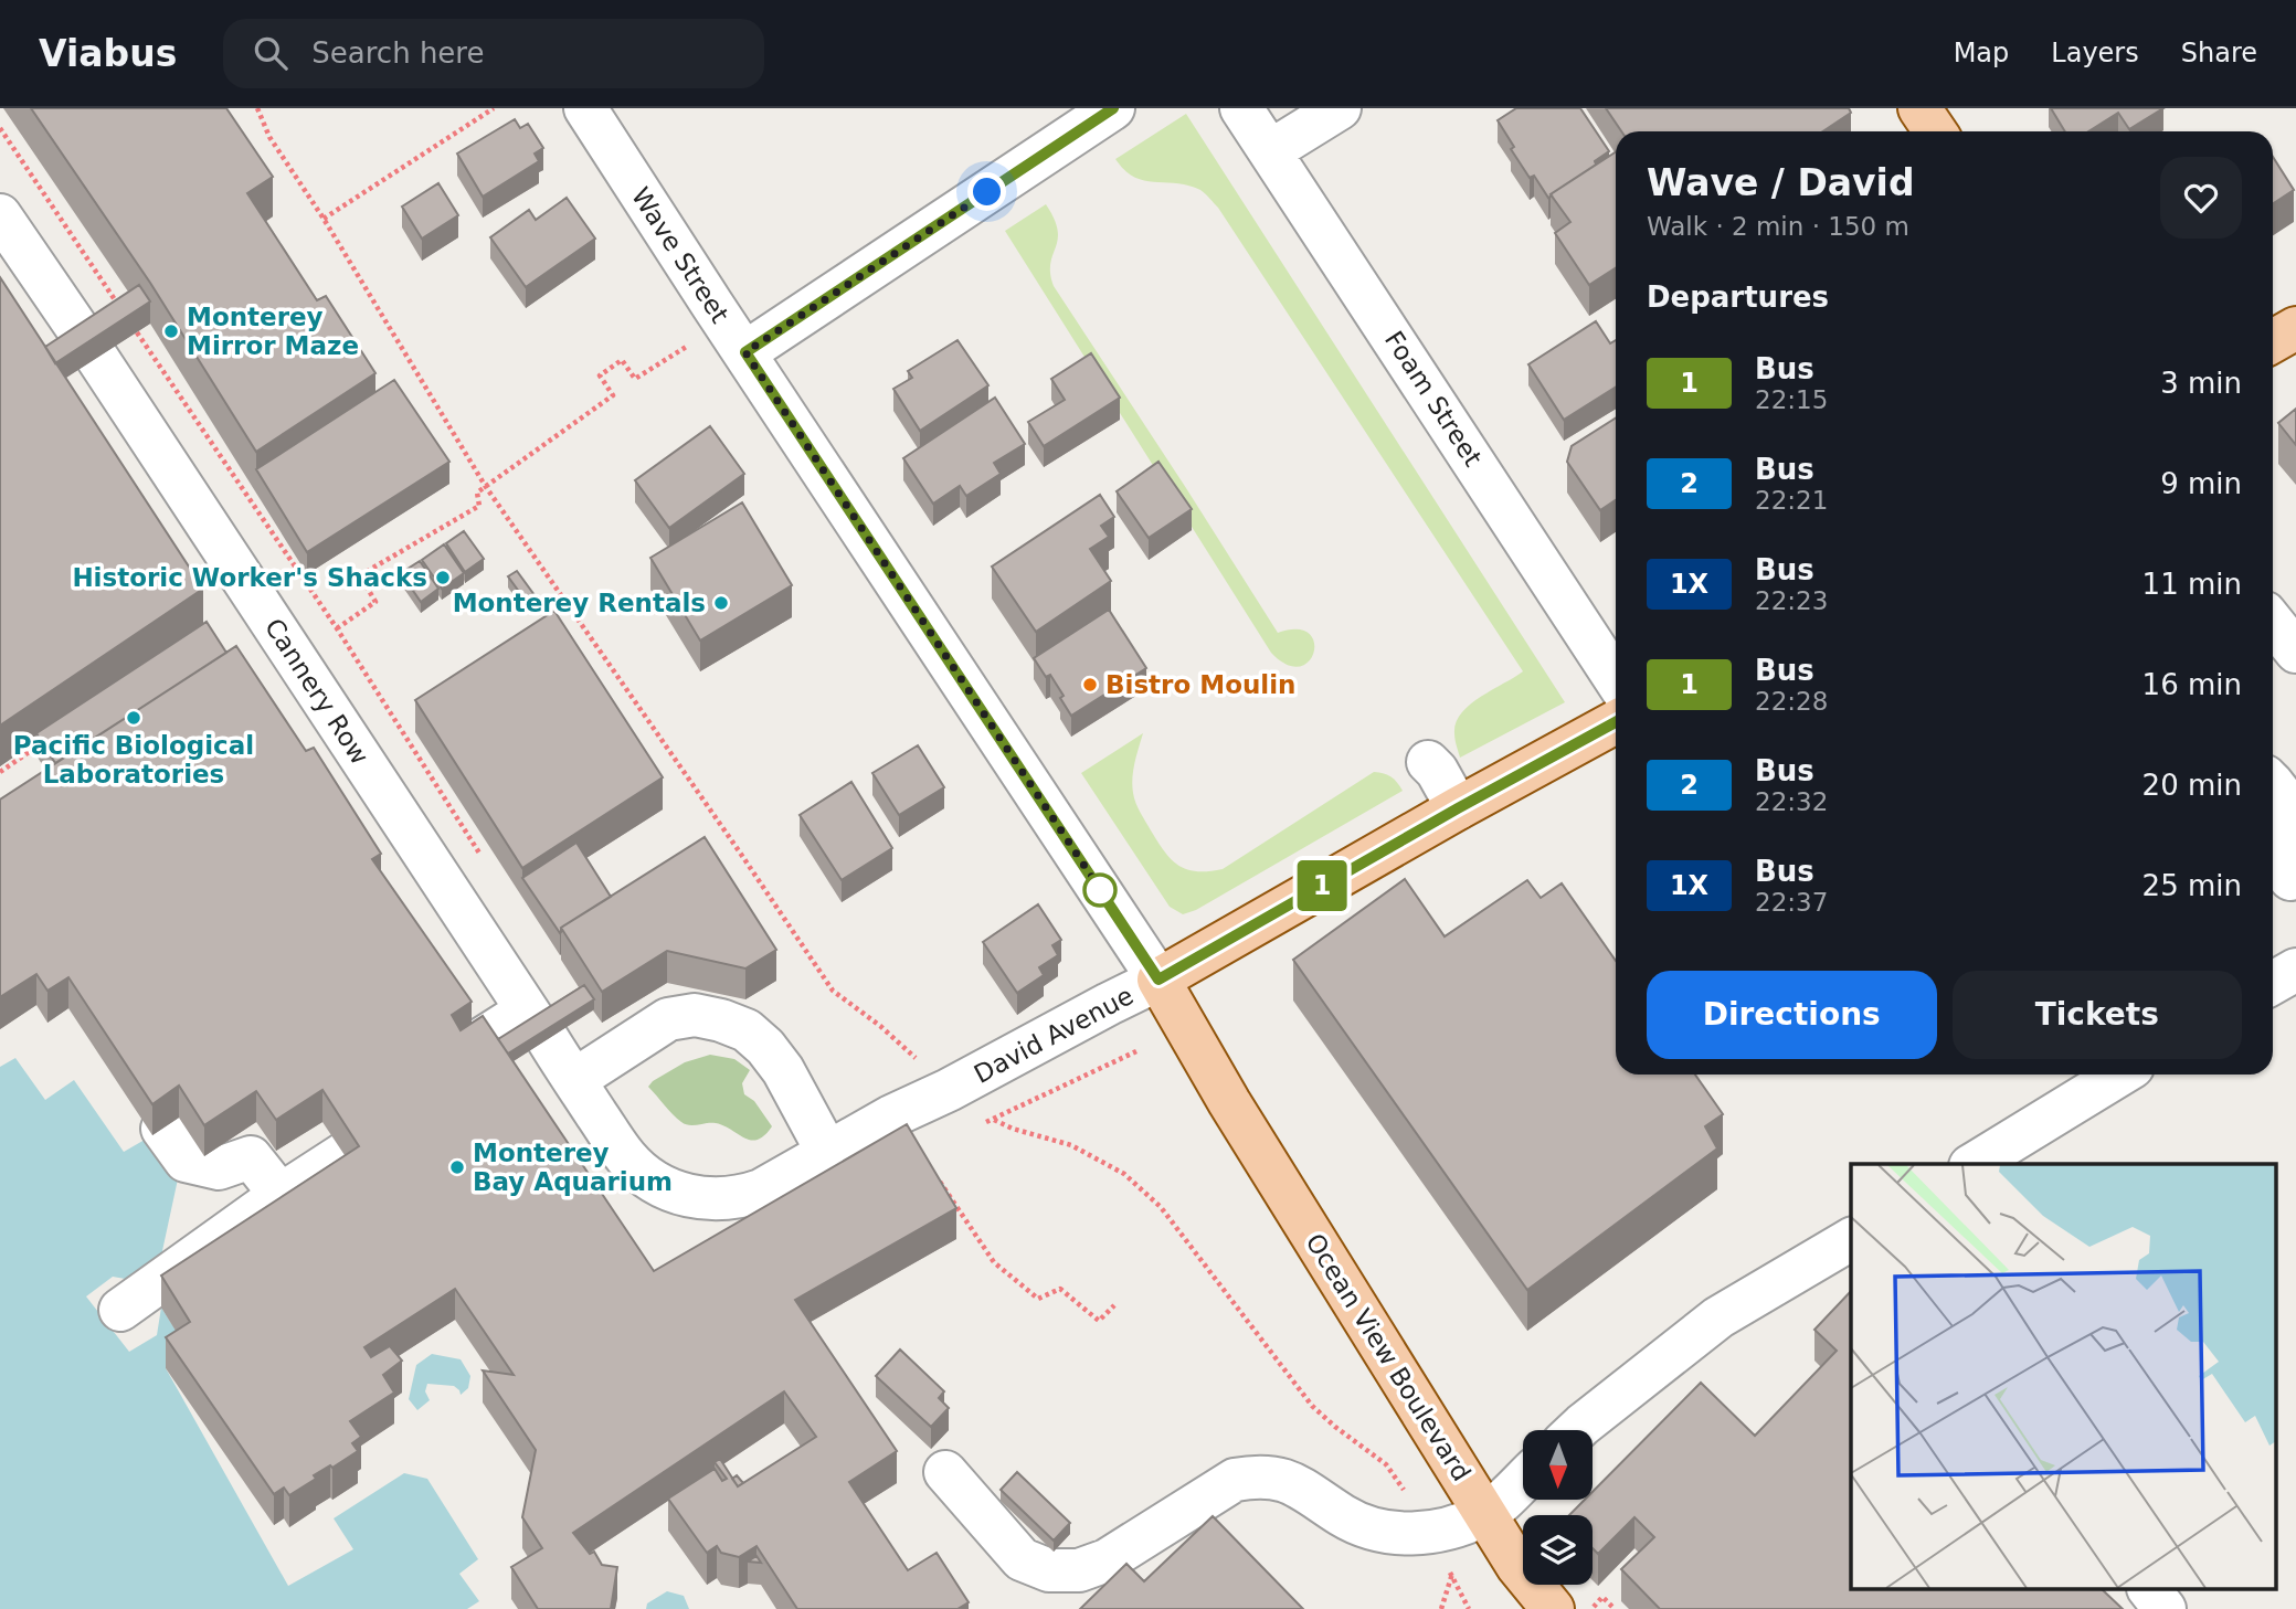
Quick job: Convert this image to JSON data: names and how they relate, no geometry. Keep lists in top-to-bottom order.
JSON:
{
  "streets": {
    "main road": ["Wave Street", "David Avenue", "Ocean View Boulevard"],
    "street": ["Foam Street", "Cannery Row"]
  },
  "crossings": [
    ["Wave Street", "David Avenue"],
    ["Wave Street", "Ocean View Boulevard"],
    ["Cannery Row", "David Avenue"]
  ],
  "places": [
    "Monterey Mirror Maze",
    "Historic Worker's Shacks",
    "Monterey Rentals",
    "Bistro Moulin",
    "Pacific Biological Laboratories",
    "Monterey Bay Aquarium"
  ],
  "lines": ["bus line 1"],
  "north": "bottom",
  "page": {
    "header": "Viabus",
    "search": "Search here",
    "nav": ["Map", "Layers", "Share"],
    "on_map": "1",
    "heading": [
      ["Wave / David", "Walk · 2 min · 150 m"],
      "Departures"
    ],
    "list": [
      {
        "mark": "1",
        "name": "Bus",
        "note": "22:15",
        "value": "3 min"
      },
      {
        "mark": "2",
        "name": "Bus",
        "note": "22:21",
        "value": "9 min"
      },
      {
        "mark": "1X",
        "name": "Bus",
        "note": "22:23",
        "value": "11 min"
      },
      {
        "mark": "1",
        "name": "Bus",
        "note": "22:28",
        "value": "16 min"
      },
      {
        "mark": "2",
        "name": "Bus",
        "note": "22:32",
        "value": "20 min"
      },
      {
        "mark": "1X",
        "name": "Bus",
        "note": "22:37",
        "value": "25 min"
      }
    ],
    "buttons": ["Directions", "Tickets"]
  }
}
